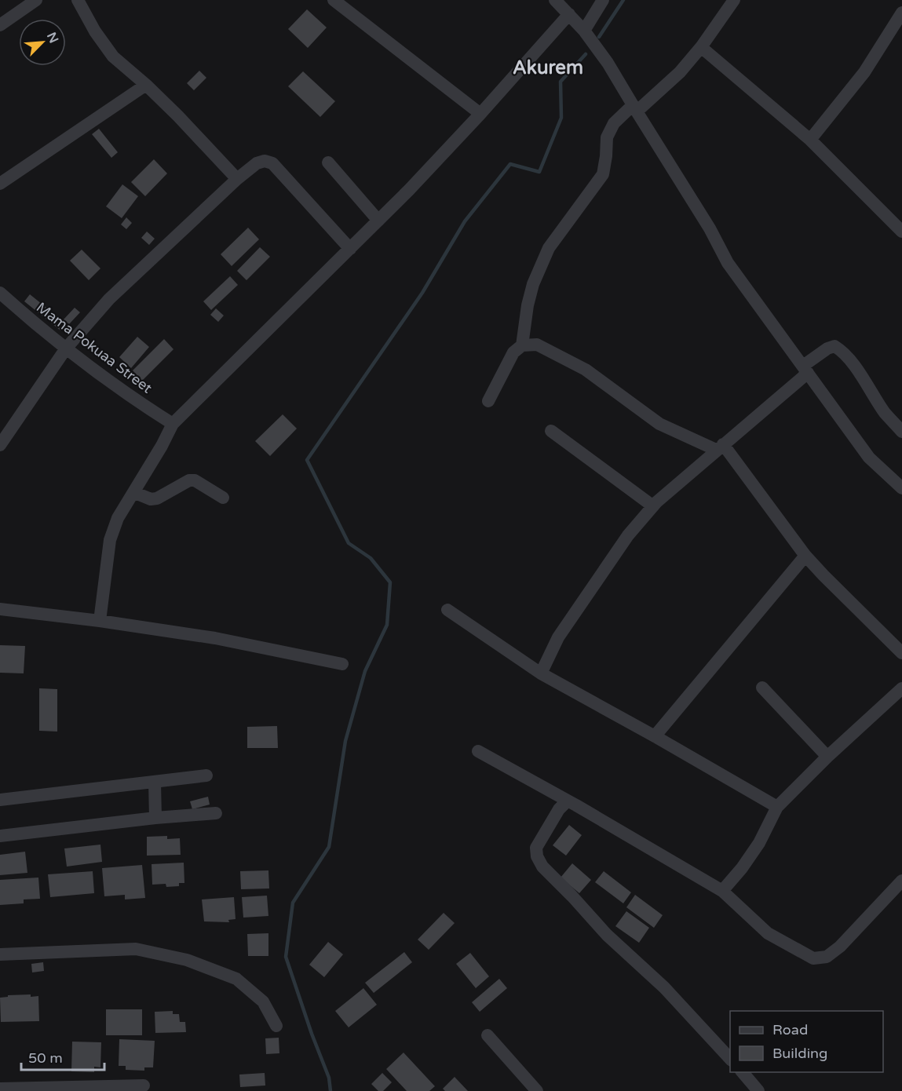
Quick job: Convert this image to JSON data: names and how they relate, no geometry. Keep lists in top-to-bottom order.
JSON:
{
  "streets": {
    "street": ["Mama Pokuaa Street"]
  },
  "districts": ["Akurem"],
  "legend": ["Road", "Building"],
  "scale_bar": "50 m",
  "north": "top right"
}
